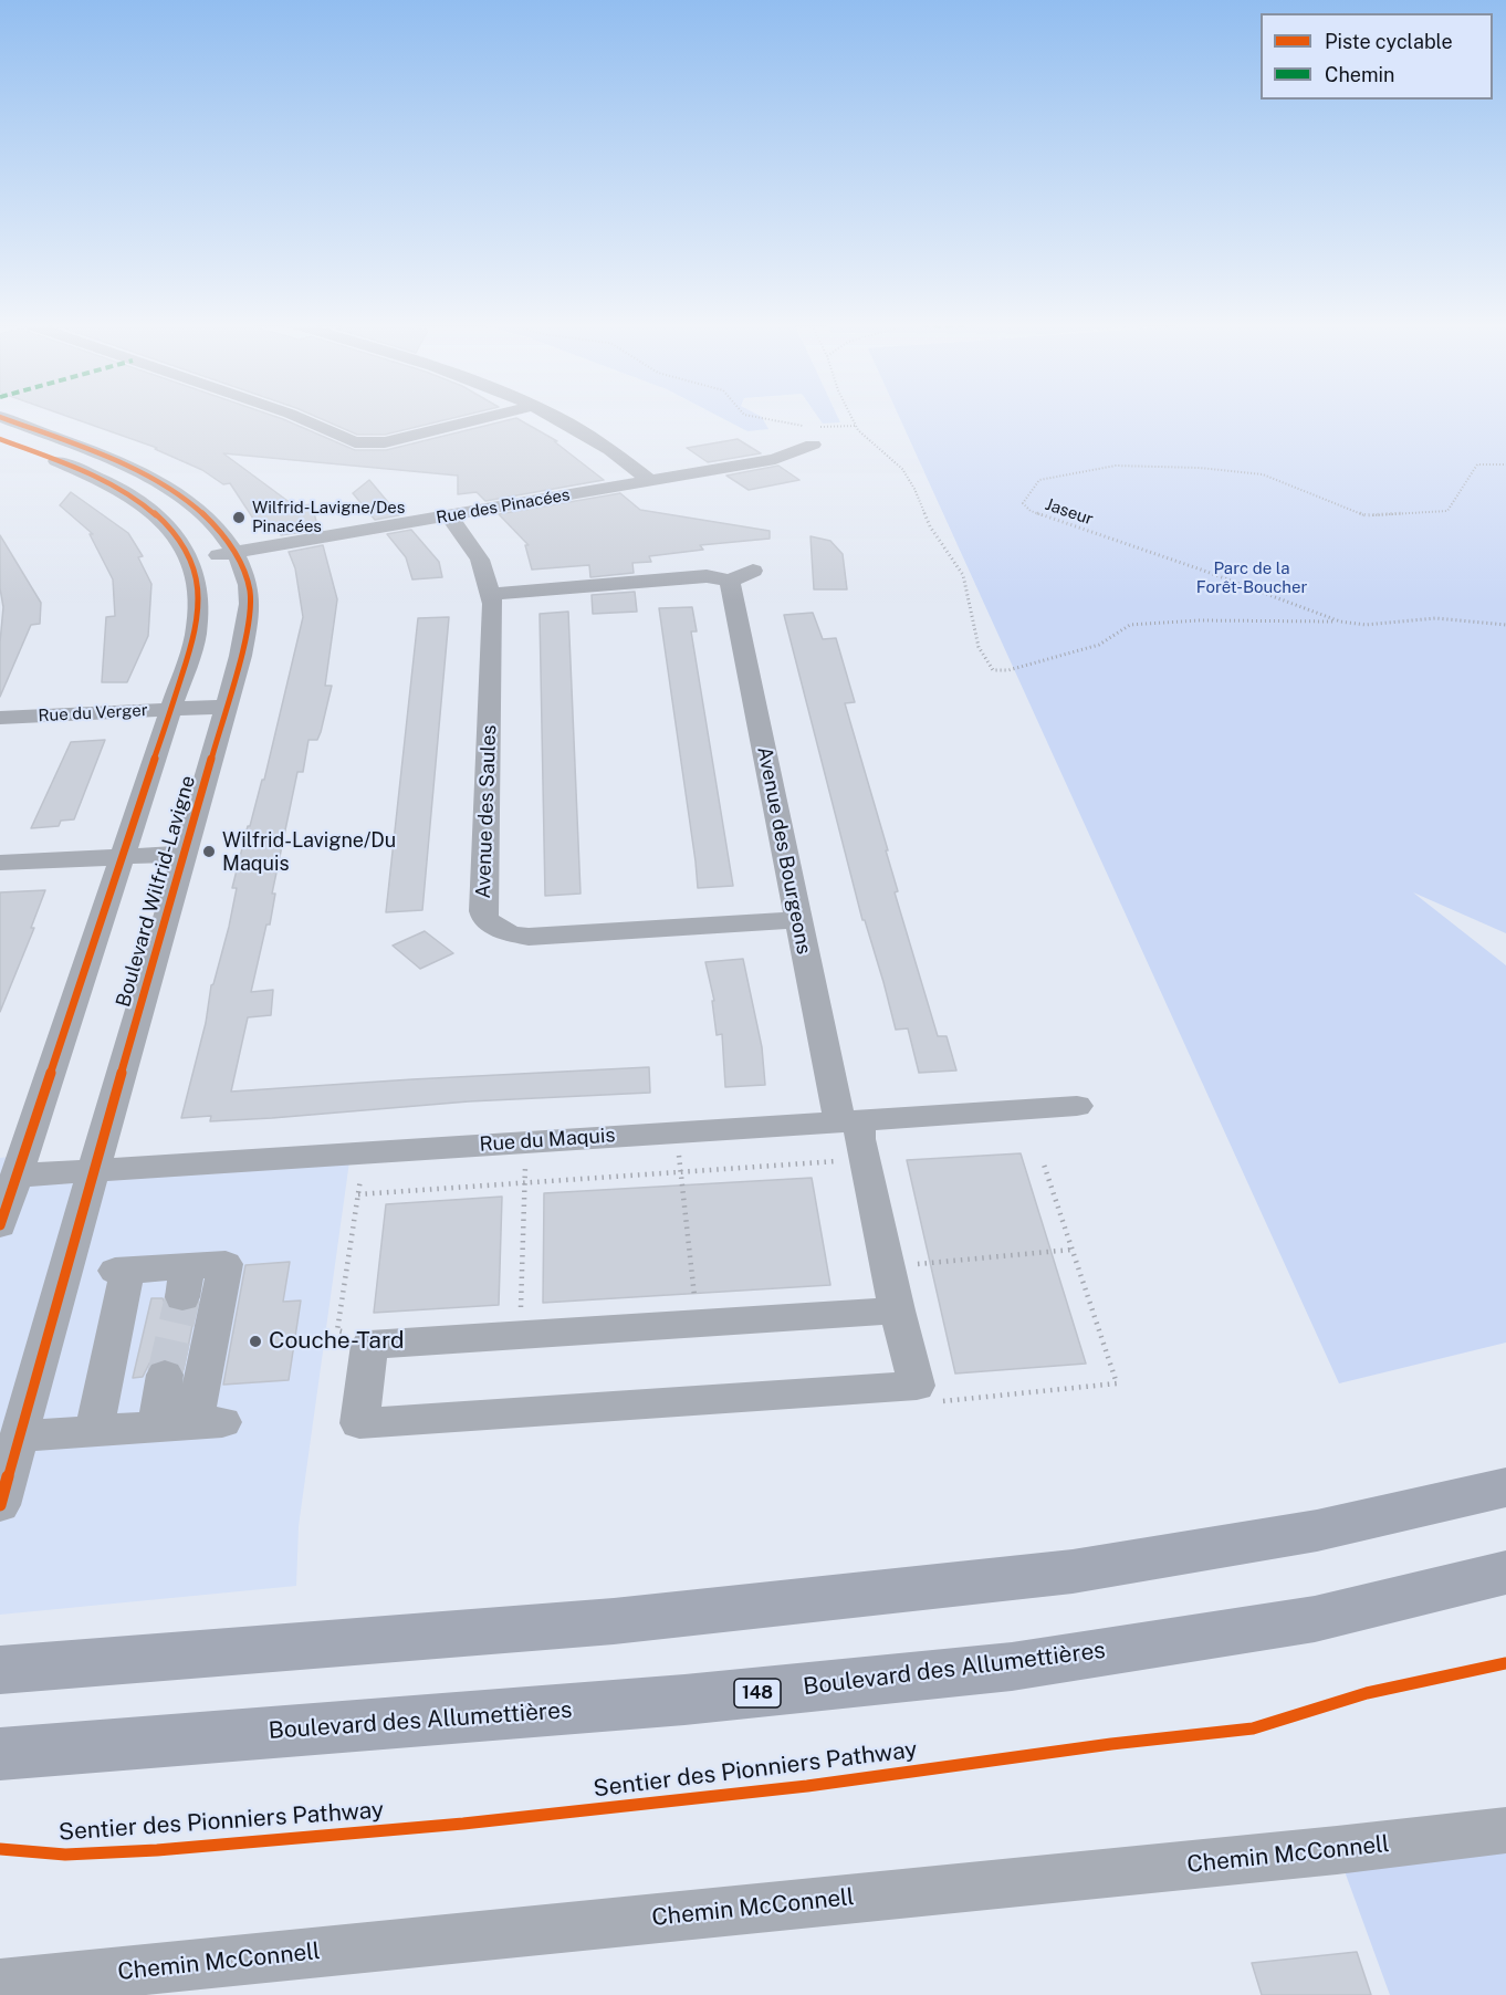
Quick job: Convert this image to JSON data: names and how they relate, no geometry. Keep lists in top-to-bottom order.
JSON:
{
  "streets": {
    "highway": ["Boulevard des Allumettières", "148"],
    "street": [
      "Rue des Pinacées",
      "Rue du Verger",
      "Avenue des Saules",
      "Avenue des Bourgeons",
      "Boulevard Wilfrid-Lavigne",
      "Rue du Maquis",
      "Chemin McConnell"
    ],
    "path": ["Jaseur"],
    "cycle path": ["Sentier des Pionniers Pathway"]
  },
  "crossings": [
    ["Rue des Pinacées", "Avenue des Saules"],
    ["Rue des Pinacées", "Boulevard Wilfrid-Lavigne"],
    ["Rue du Verger", "Boulevard Wilfrid-Lavigne"],
    ["Avenue des Saules", "Avenue des Bourgeons"],
    ["Avenue des Bourgeons", "Rue du Maquis"],
    ["Boulevard Wilfrid-Lavigne", "Rue du Maquis"]
  ],
  "parks": ["Parc de la Forêt-Boucher"],
  "places": ["Wilfrid-Lavigne/Des Pinacées", "Wilfrid-Lavigne/Du Maquis", "Couche-Tard"],
  "legend": ["Piste cyclable", "Chemin"]
}
